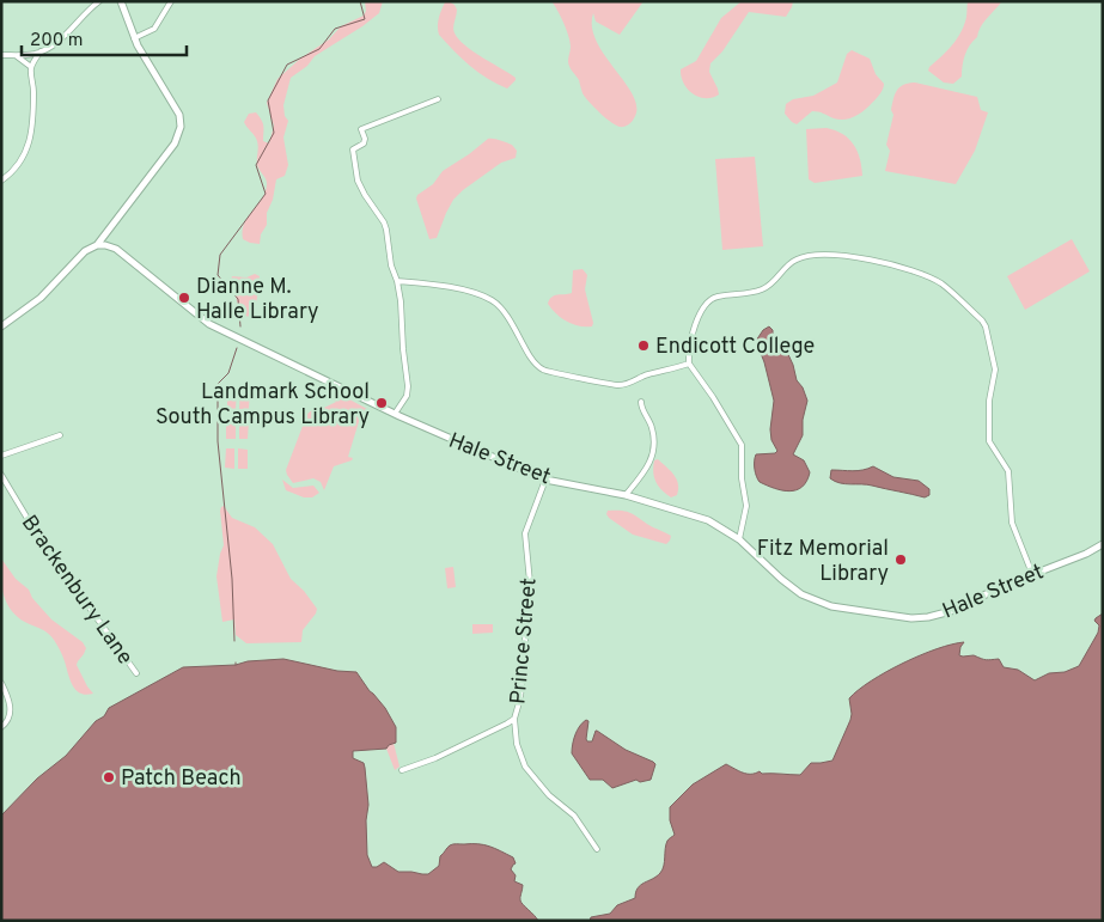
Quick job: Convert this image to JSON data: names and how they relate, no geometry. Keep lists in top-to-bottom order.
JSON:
{
  "streets": {
    "main road": ["Hale Street"],
    "street": ["Brackenbury Lane", "Prince Street"]
  },
  "crossings": [
    ["Hale Street", "Prince Street"]
  ],
  "places": [
    "Dianne M. Halle Library",
    "Endicott College",
    "Landmark School South Campus Library",
    "Fitz Memorial Library",
    "Patch Beach"
  ],
  "scale_bar": "200 m"
}
